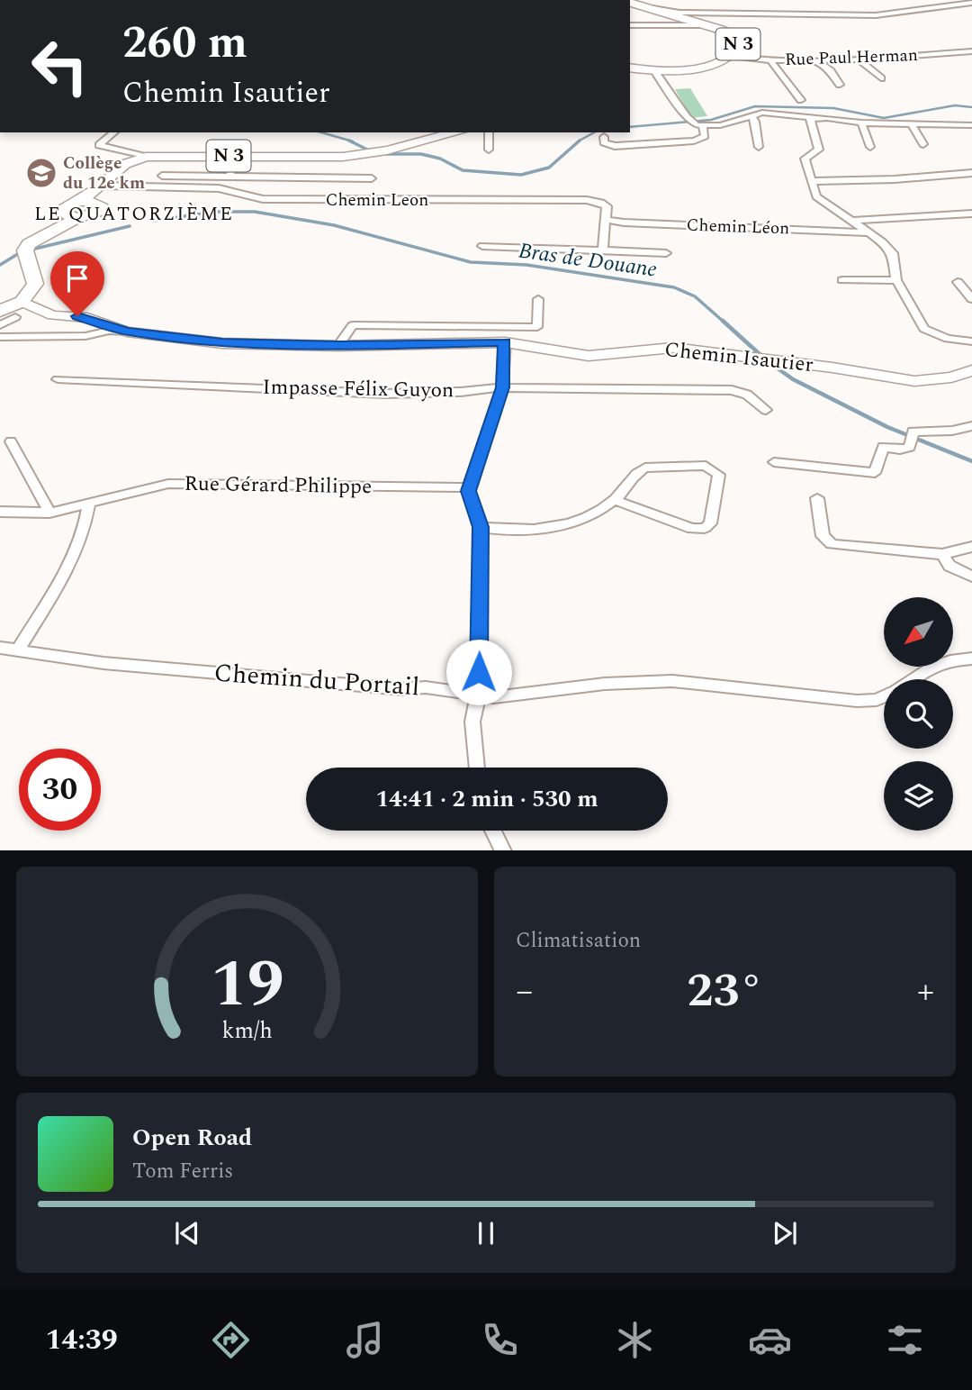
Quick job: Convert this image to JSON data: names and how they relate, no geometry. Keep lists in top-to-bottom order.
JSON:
{
  "streets": {
    "main road": ["N 3", "Chemin Isautier"],
    "street": [
      "Rue Paul Herman",
      "Chemin Leon",
      "Chemin Léon",
      "Impasse Félix Guyon",
      "Rue Gérard Philippe",
      "Chemin du Portail"
    ]
  },
  "crossings": [
    ["N 3", "Rue Paul Herman"],
    ["N 3", "Chemin Leon"],
    ["N 3", "Chemin Isautier"],
    ["Chemin Leon", "Chemin Léon"]
  ],
  "districts": ["LE QUATORZIÈME"],
  "water": ["Bras de Douane"],
  "places": {
    "school or university": ["Collège du 12e km"]
  },
  "north": "bottom left",
  "page": {
    "turn": ["260 m", "Chemin Isautier"],
    "limit": "30",
    "trip": "14:41 · 2 min · 530 m",
    "tile": "Climatisation",
    "heat": ["−", "23°", "+"],
    "song": ["Open Road", "Tom Ferris"],
    "tabs": "14:39",
    "gauge": ["19", "km/h"]
  }
}
